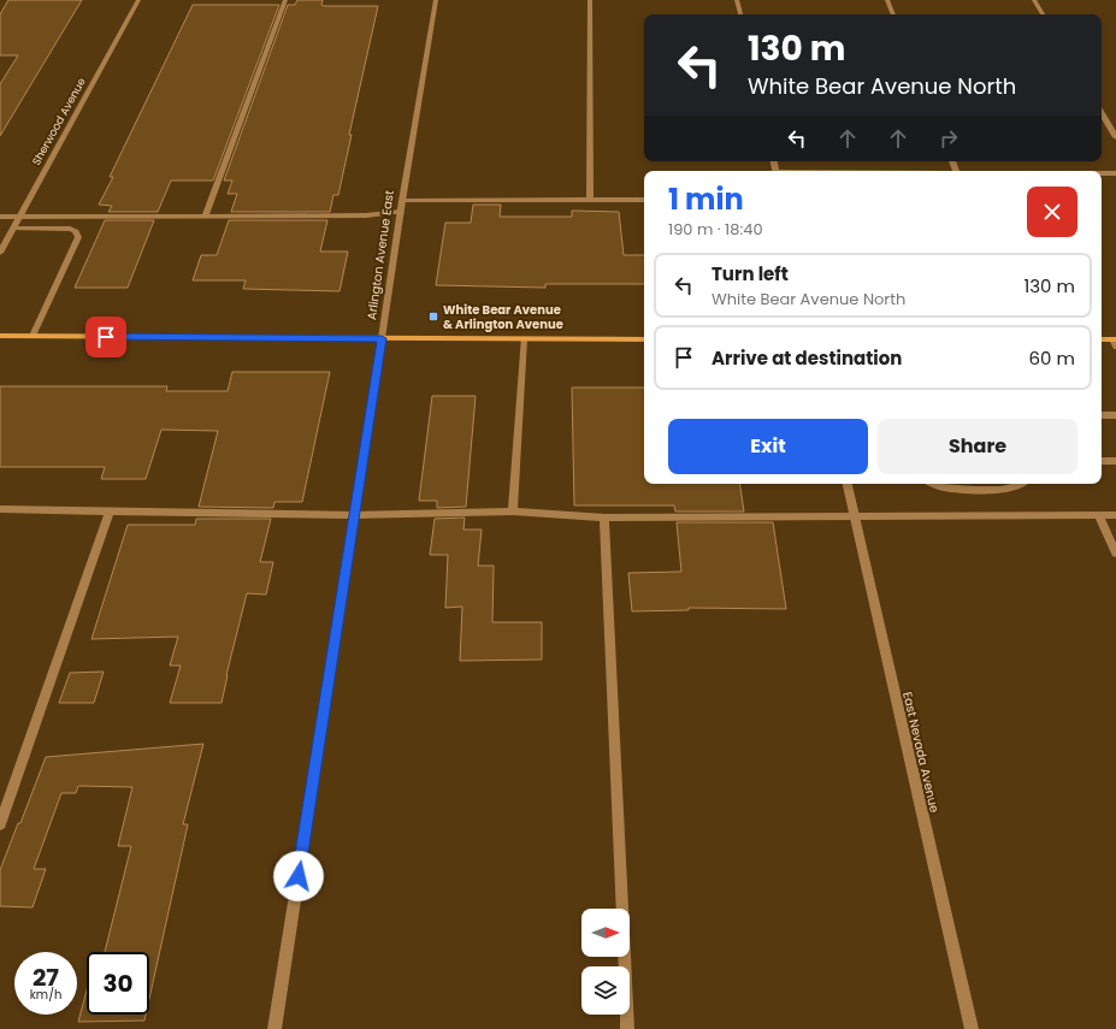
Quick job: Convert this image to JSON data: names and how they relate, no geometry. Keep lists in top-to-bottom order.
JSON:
{
  "streets": {
    "street": ["Sherwood Avenue", "Arlington Avenue East", "East Nevada Avenue"]
  },
  "places": {
    "transit": ["White Bear Avenue & Arlington Avenue"]
  },
  "north": "right",
  "page": {
    "turn": ["130 m", "White Bear Avenue North"],
    "heading": ["1 min", "190 m · 18:40"],
    "list": [
      {
        "name": "Turn left",
        "note": "White Bear Avenue North",
        "value": "130 m"
      },
      {
        "name": "Arrive at destination",
        "value": "60 m"
      }
    ],
    "buttons": ["Exit", "Share"],
    "speed": "27 km/h",
    "limit": "30"
  }
}
